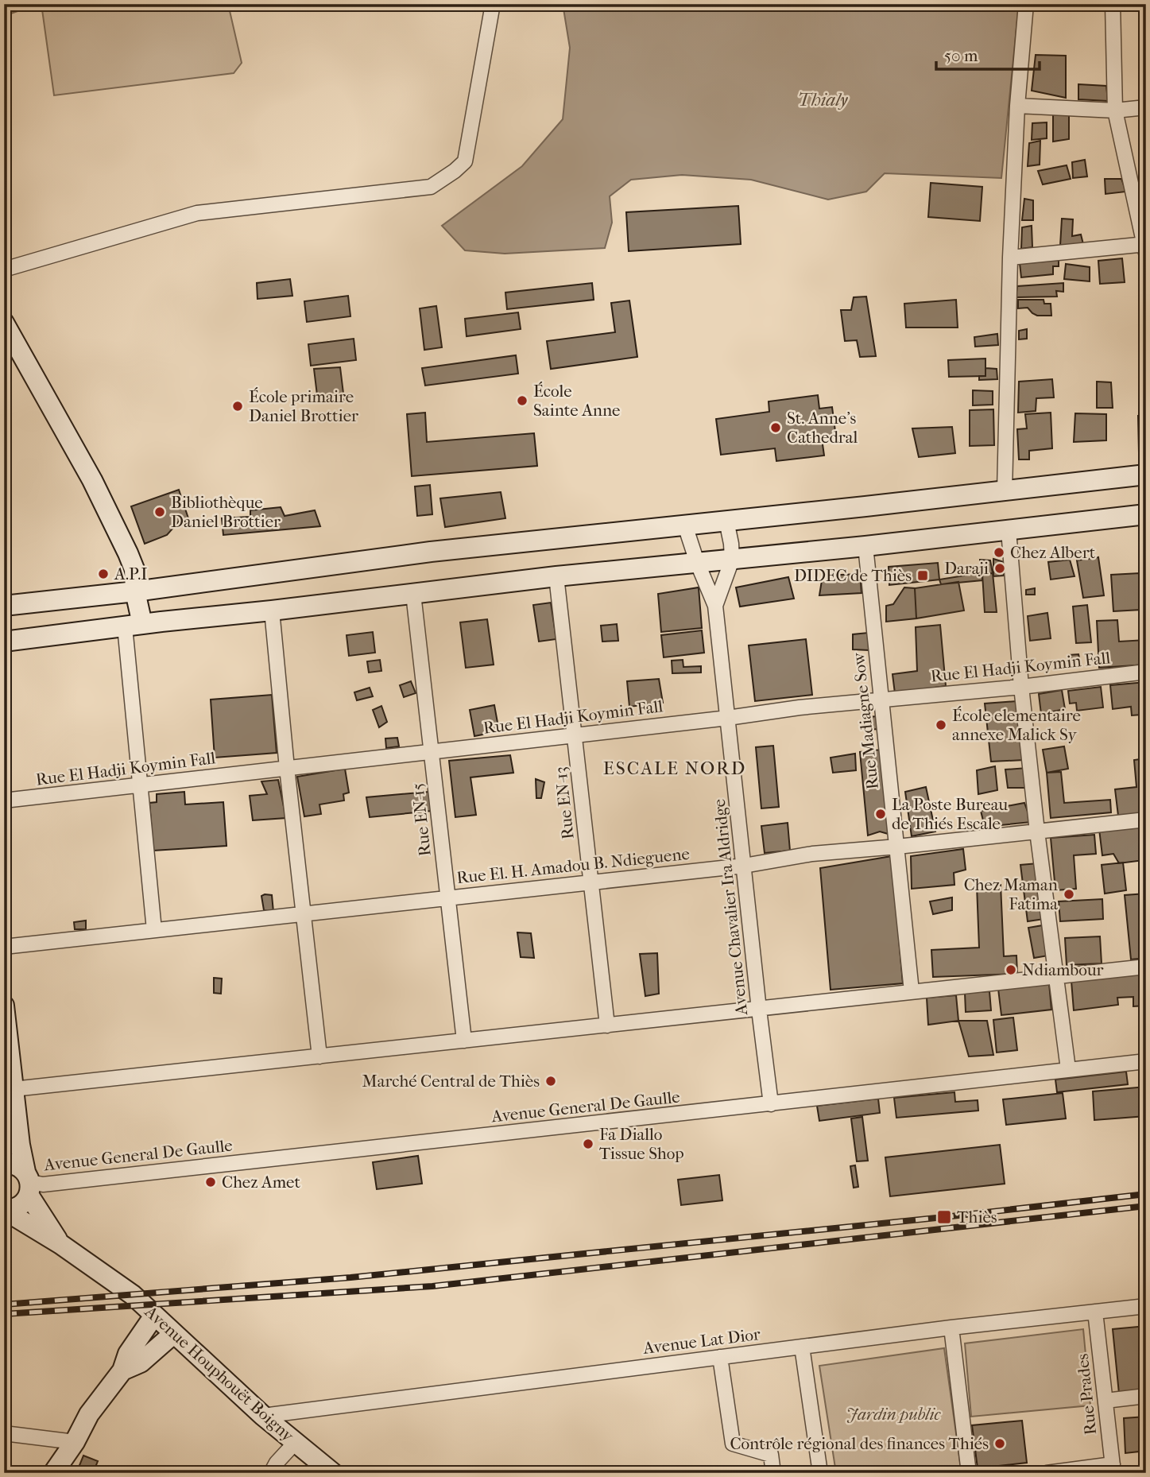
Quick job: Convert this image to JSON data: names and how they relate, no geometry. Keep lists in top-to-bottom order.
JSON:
{
  "streets": {
    "main road": ["Avenue Houphouët Boigny"],
    "street": [
      "Rue El Hadji Koymin Fall",
      "Rue Madiagne Sow",
      "Rue EN-13",
      "Rue EN-15",
      "Rue El. H. Amadou B. Ndieguene",
      "Avenue Chavalier Ira Aldridge",
      "Avenue General De Gaulle",
      "Avenue Lat Dior",
      "Rue Prades"
    ]
  },
  "crossings": [
    ["Rue El Hadji Koymin Fall", "Rue Madiagne Sow"],
    ["Rue El Hadji Koymin Fall", "Rue EN-13"],
    ["Rue El Hadji Koymin Fall", "Rue EN-15"],
    ["Rue El Hadji Koymin Fall", "Avenue Chavalier Ira Aldridge"],
    ["Rue Madiagne Sow", "Rue El. H. Amadou B. Ndieguene"],
    ["Rue EN-13", "Rue El. H. Amadou B. Ndieguene"],
    ["Rue EN-15", "Rue El. H. Amadou B. Ndieguene"],
    ["Rue El. H. Amadou B. Ndieguene", "Avenue Chavalier Ira Aldridge"],
    ["Avenue Chavalier Ira Aldridge", "Avenue General De Gaulle"],
    ["Avenue Lat Dior", "Avenue Houphouët Boigny"],
    ["Avenue Lat Dior", "Rue Prades"]
  ],
  "districts": ["ESCALE NORD"],
  "water": ["Thialy"],
  "parks": ["Jardin public"],
  "places": {
    "other": [
      "École Sainte Anne",
      "École primaire Daniel Brottier",
      "St. Anne's Cathedral",
      "Bibliothèque Daniel Brottier",
      "Chez Albert",
      "Daraji",
      "A.P.I",
      "École elementaire annexe Malick Sy",
      "La Poste Bureau de Thiés Escale",
      "Chez Maman Fatima",
      "Ndiambour",
      "Marché Central de Thiès",
      "Fa Diallo Tissue Shop",
      "Chez Amet",
      "Contrôle régional des finances Thiés"
    ],
    "transit": ["DIDEC de Thiès", "Thiès"]
  },
  "scale_bar": "50 m"
}
